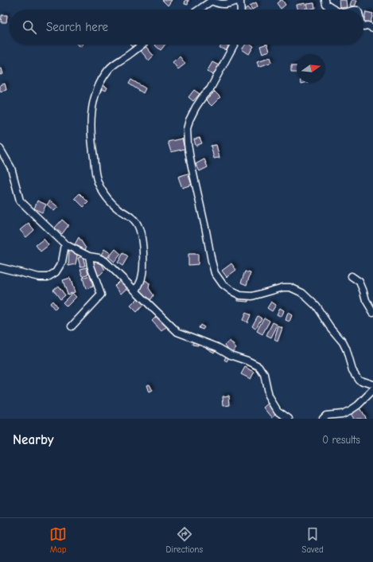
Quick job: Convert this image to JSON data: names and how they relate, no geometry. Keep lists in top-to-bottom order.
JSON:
{
  "north": "right",
  "page": {
    "search": "Search here",
    "heading": ["Nearby", "0 results"],
    "nav": ["Map", "Directions", "Saved"]
  }
}
